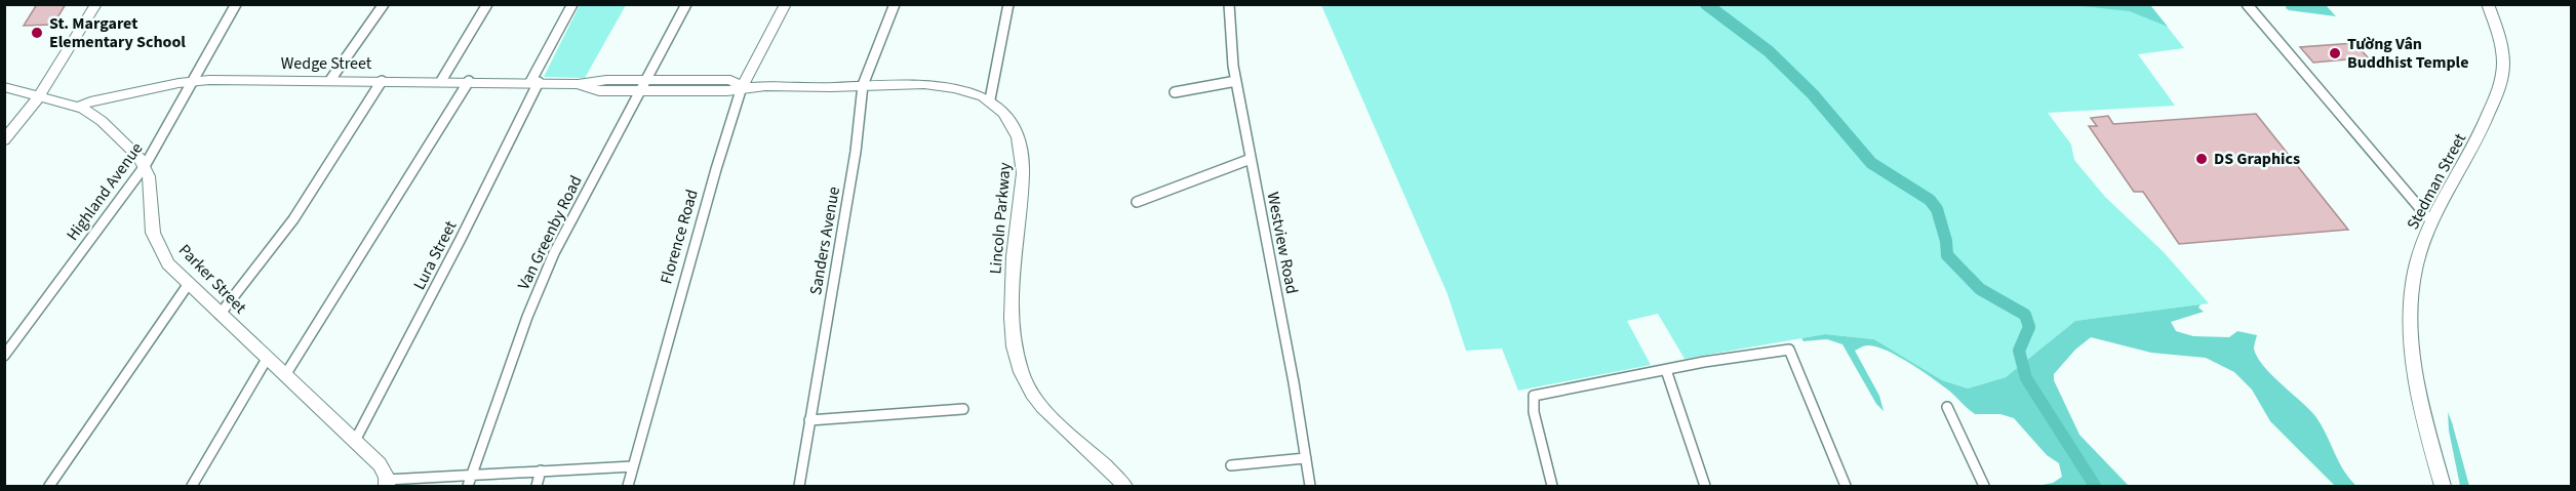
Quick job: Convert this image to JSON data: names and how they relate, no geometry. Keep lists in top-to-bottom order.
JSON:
{
  "streets": {
    "street": [
      "Wedge Street",
      "Stedman Street",
      "Highland Avenue",
      "Lincoln Parkway",
      "Van Greenby Road",
      "Florence Road",
      "Sanders Avenue",
      "Westview Road",
      "Lura Street",
      "Parker Street"
    ]
  },
  "crossings": [
    ["Wedge Street", "Highland Avenue"],
    ["Wedge Street", "Lincoln Parkway"],
    ["Wedge Street", "Van Greenby Road"],
    ["Wedge Street", "Lura Street"],
    ["Highland Avenue", "Parker Street"],
    ["Lincoln Parkway", "Van Greenby Road"],
    ["Lincoln Parkway", "Florence Road"],
    ["Lincoln Parkway", "Sanders Avenue"],
    ["Lura Street", "Parker Street"]
  ],
  "places": ["St. Margaret Elementary School", "Tường Vân Buddhist Temple", "DS Graphics"]
}
